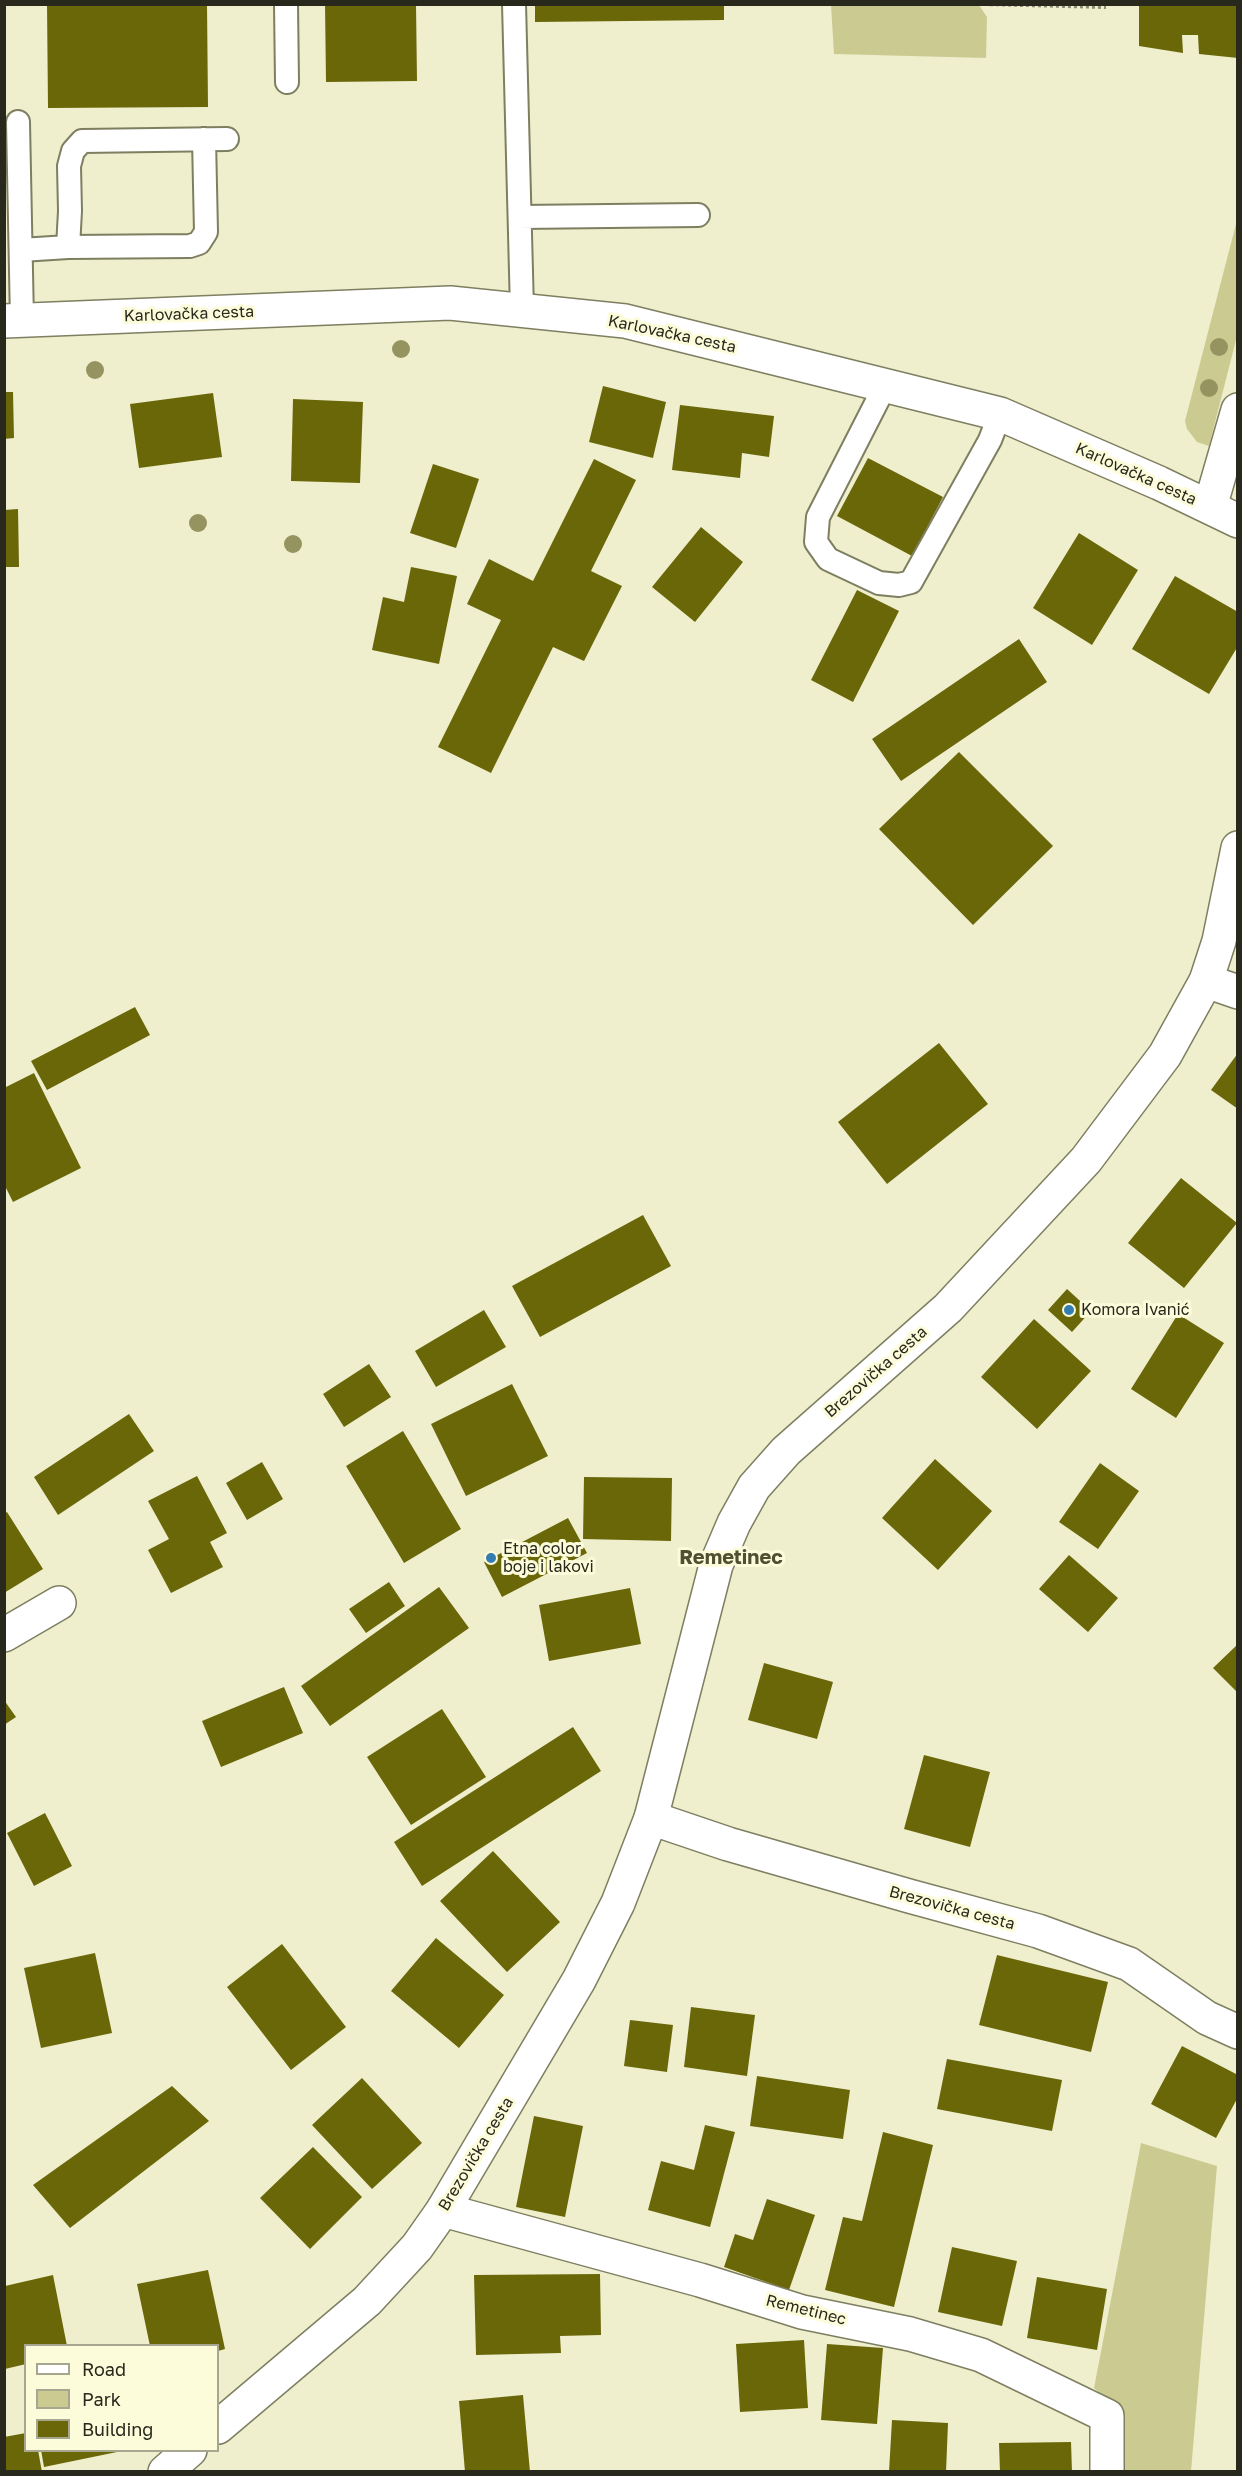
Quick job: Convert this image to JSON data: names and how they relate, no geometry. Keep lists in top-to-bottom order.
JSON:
{
  "streets": {
    "street": ["Karlovačka cesta", "Brezovička cesta", "Remetinec"]
  },
  "crossings": [
    ["Brezovička cesta", "Remetinec"]
  ],
  "districts": ["Remetinec"],
  "places": ["Komora Ivanić", "Etna color boje i lakovi"],
  "legend": ["Road", "Park", "Building"]
}
